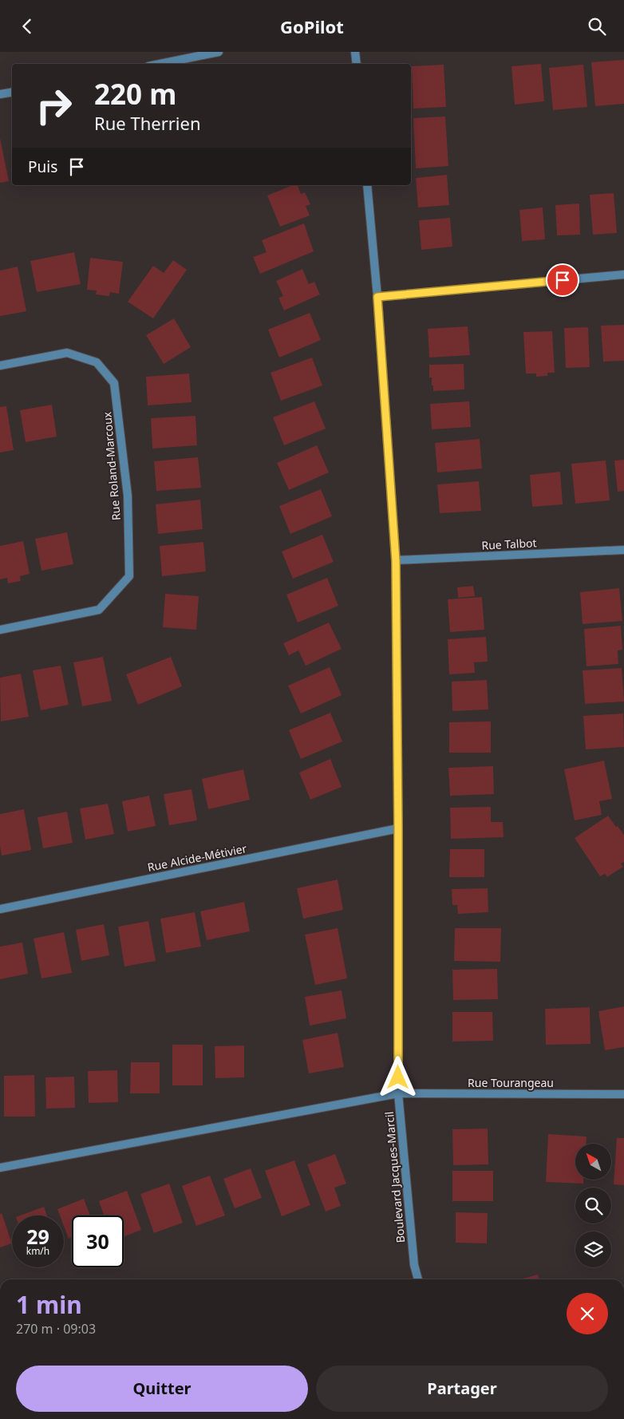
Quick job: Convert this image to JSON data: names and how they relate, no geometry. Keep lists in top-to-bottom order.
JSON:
{
  "streets": {
    "street": [
      "Rue Roland-Marcoux",
      "Rue Talbot",
      "Rue Alcide-Métivier",
      "Rue Tourangeau",
      "Boulevard Jacques-Marcil"
    ]
  },
  "crossings": [
    ["Rue Talbot", "Boulevard Jacques-Marcil"],
    ["Rue Alcide-Métivier", "Boulevard Jacques-Marcil"],
    ["Rue Tourangeau", "Boulevard Jacques-Marcil"]
  ],
  "north": "top left",
  "page": {
    "header": "GoPilot",
    "turn": ["220 m", "Rue Therrien"],
    "then": "Puis",
    "speed": "29 km/h",
    "limit": "30",
    "heading": ["1 min", "270 m · 09:03"],
    "buttons": ["Quitter", "Partager"]
  }
}
